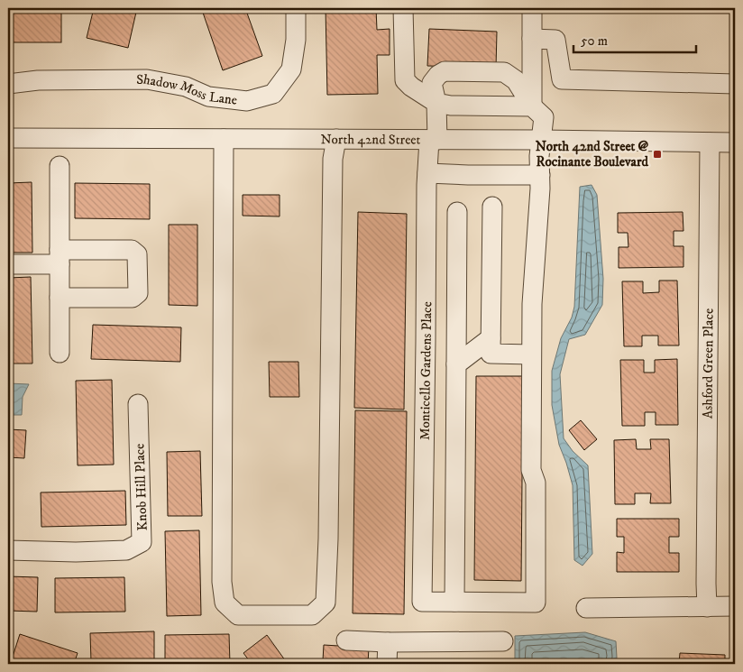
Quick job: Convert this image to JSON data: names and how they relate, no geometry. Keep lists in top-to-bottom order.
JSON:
{
  "streets": {
    "street": [
      "Shadow Moss Lane",
      "North 42nd Street",
      "Ashford Green Place",
      "Monticello Gardens Place",
      "Knob Hill Place"
    ]
  },
  "crossings": [
    ["North 42nd Street", "Ashford Green Place"],
    ["North 42nd Street", "Monticello Gardens Place"]
  ],
  "places": {
    "transit": ["North 42nd Street @ Rocinante Boulevard"]
  },
  "scale_bar": "50 m"
}
